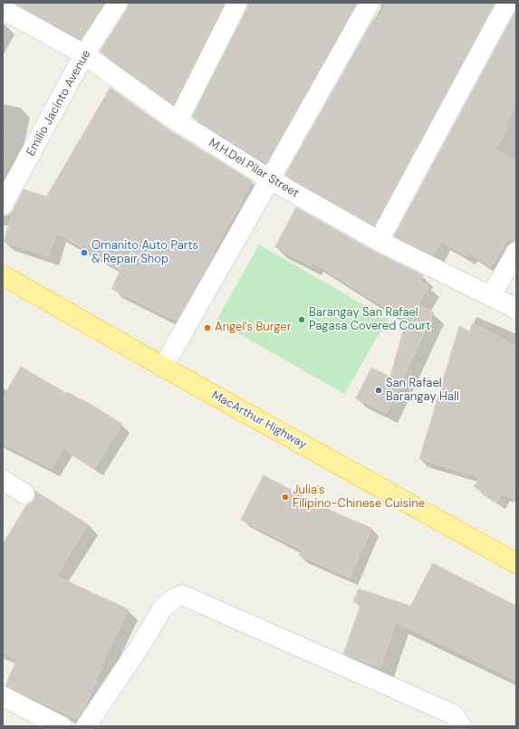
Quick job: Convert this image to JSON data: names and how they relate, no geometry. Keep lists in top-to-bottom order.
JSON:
{
  "streets": {
    "highway": ["MacArthur Highway"],
    "street": ["Emilio Jacinto Avenue", "M.H.Del Pilar Street"]
  },
  "crossings": [
    ["Emilio Jacinto Avenue", "M.H.Del Pilar Street"]
  ],
  "places": [
    "Omanito Auto Parts & Repair Shop",
    "Barangay San Rafael Pagasa Covered Court",
    "Angel's Burger",
    "San Rafael Barangay Hall",
    "Julia's Filipino-Chinese Cuisine"
  ]
}
